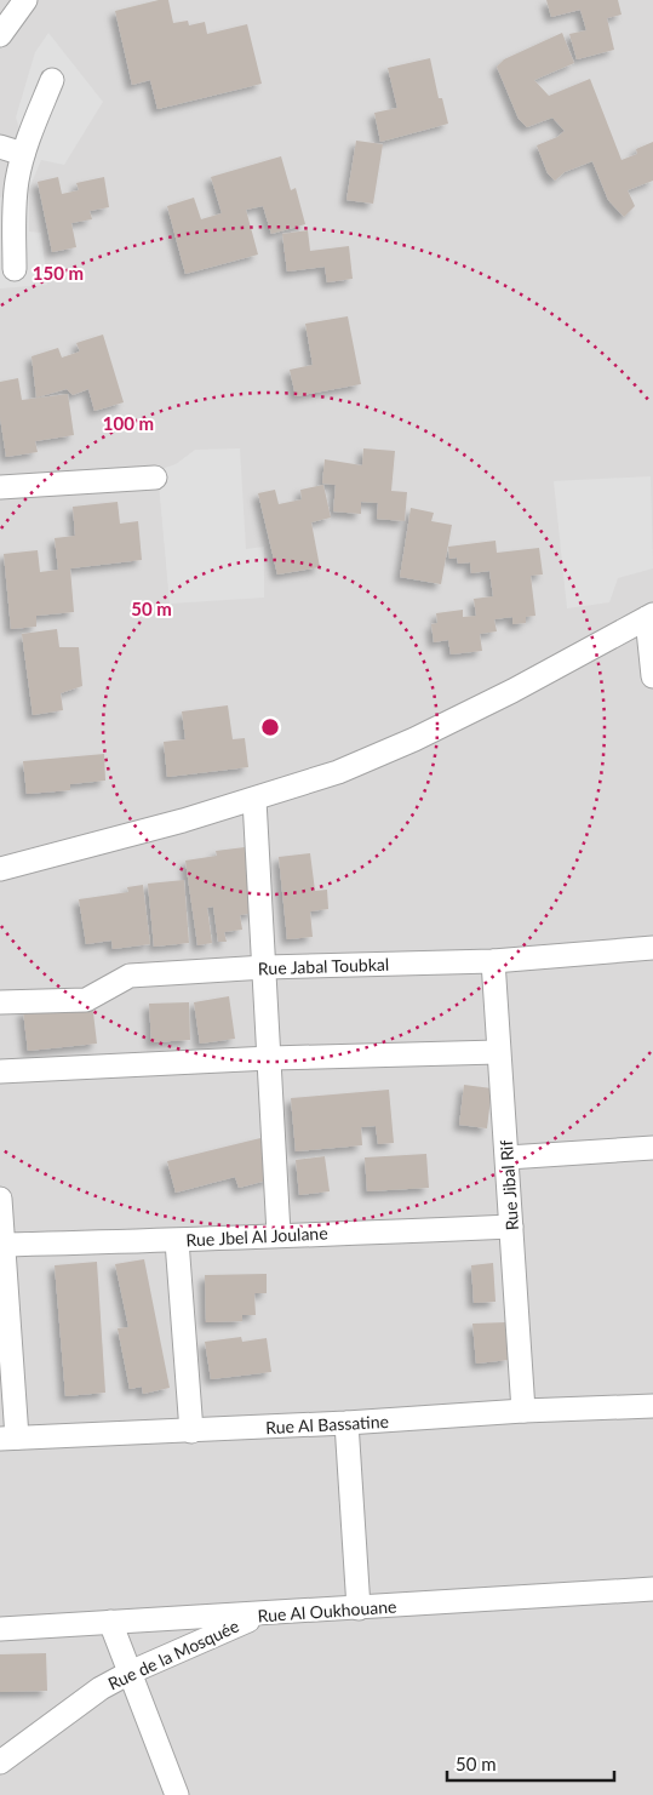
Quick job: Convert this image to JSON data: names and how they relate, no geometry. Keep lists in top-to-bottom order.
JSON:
{
  "streets": {
    "street": [
      "Rue Jabal Toubkal",
      "Rue Jibal Rif",
      "Rue Jbel Al Joulane",
      "Rue Al Bassatine",
      "Rue Al Oukhouane",
      "Rue de la Mosquée"
    ]
  },
  "crossings": [
    ["Rue Jabal Toubkal", "Rue Jibal Rif"],
    ["Rue Jibal Rif", "Rue Jbel Al Joulane"],
    ["Rue Jibal Rif", "Rue Al Bassatine"],
    ["Rue Al Oukhouane", "Rue de la Mosquée"]
  ],
  "scale_bar": "50 m",
  "rings": ["150 m", "100 m", "50 m"]
}
